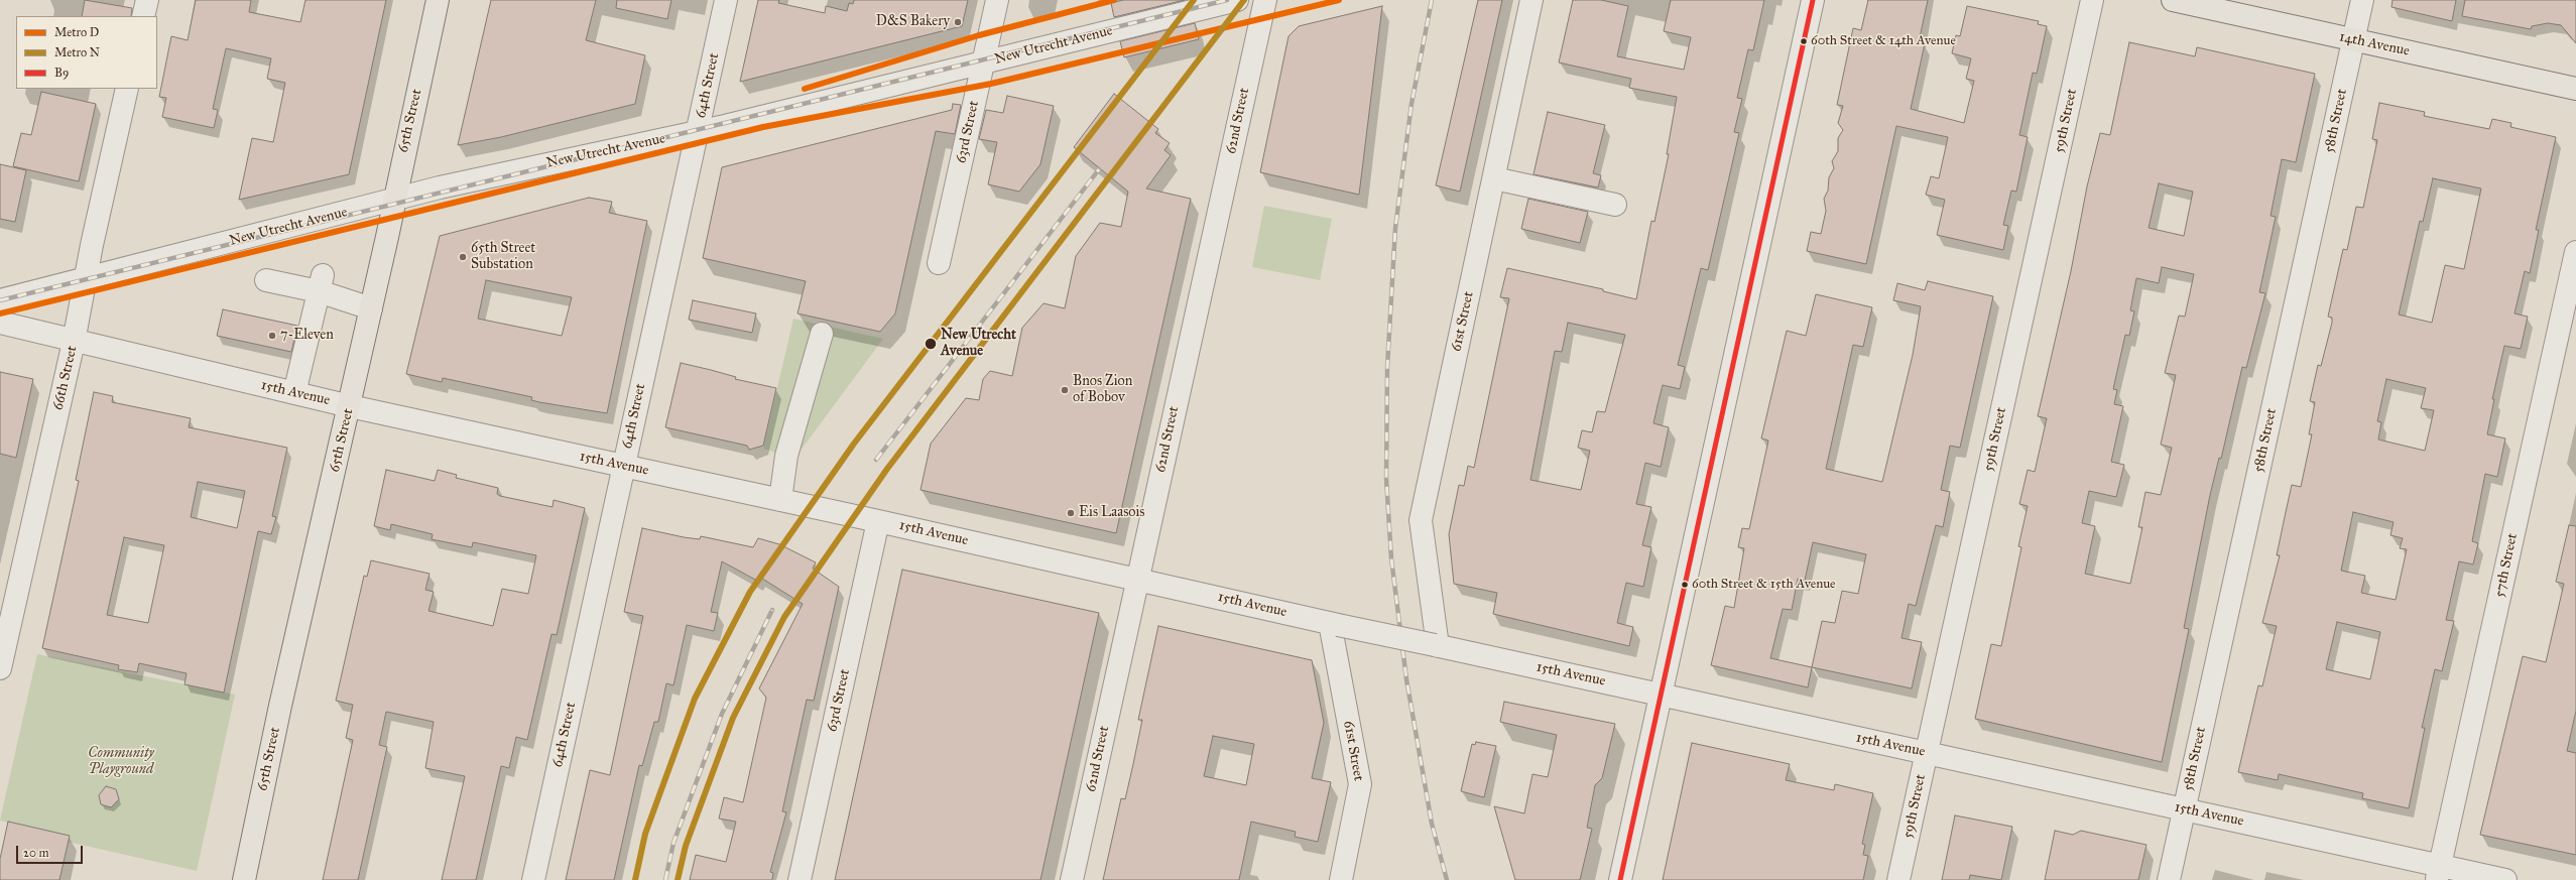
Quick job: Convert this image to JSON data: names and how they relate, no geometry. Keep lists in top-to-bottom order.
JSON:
{
  "streets": {
    "main road": ["14th Avenue", "65th Street"],
    "street": [
      "New Utrecht Avenue",
      "64th Street",
      "62nd Street",
      "59th Street",
      "58th Street",
      "63rd Street",
      "61st Street",
      "66th Street",
      "15th Avenue",
      "57th Street"
    ]
  },
  "crossings": [
    ["14th Avenue", "58th Street"],
    ["New Utrecht Avenue", "64th Street"],
    ["New Utrecht Avenue", "65th Street"],
    ["New Utrecht Avenue", "63rd Street"],
    ["New Utrecht Avenue", "66th Street"],
    ["64th Street", "15th Avenue"],
    ["65th Street", "15th Avenue"],
    ["62nd Street", "15th Avenue"],
    ["59th Street", "15th Avenue"],
    ["58th Street", "15th Avenue"],
    ["63rd Street", "15th Avenue"],
    ["61st Street", "15th Avenue"],
    ["66th Street", "15th Avenue"],
    ["15th Avenue", "57th Street"]
  ],
  "parks": ["Community Playground"],
  "places": [
    "D&S Bakery",
    "60th Street & 14th Avenue",
    "65th Street Substation",
    "7-Eleven",
    "New Utrecht Avenue",
    "Bnos Zion of Bobov",
    "Eis Laasois",
    "60th Street & 15th Avenue"
  ],
  "lines": ["metro line D", "metro line N", "transit line B9"],
  "legend": ["Metro D", "Metro N", "B9"],
  "scale_bar": "20 m"
}
